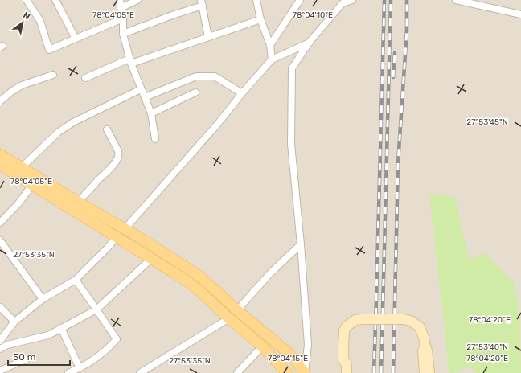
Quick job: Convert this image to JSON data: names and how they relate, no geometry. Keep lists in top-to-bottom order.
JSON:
{
  "scale_bar": "50 m",
  "north": "top right",
  "coordinates": [
    "78°04'05\"E",
    "78°04'10\"E",
    "27°53'45\"N",
    "27°53'35\"N",
    "78°04'20\"E",
    "27°53'40\"N",
    "78°04'15\"E"
  ]
}
